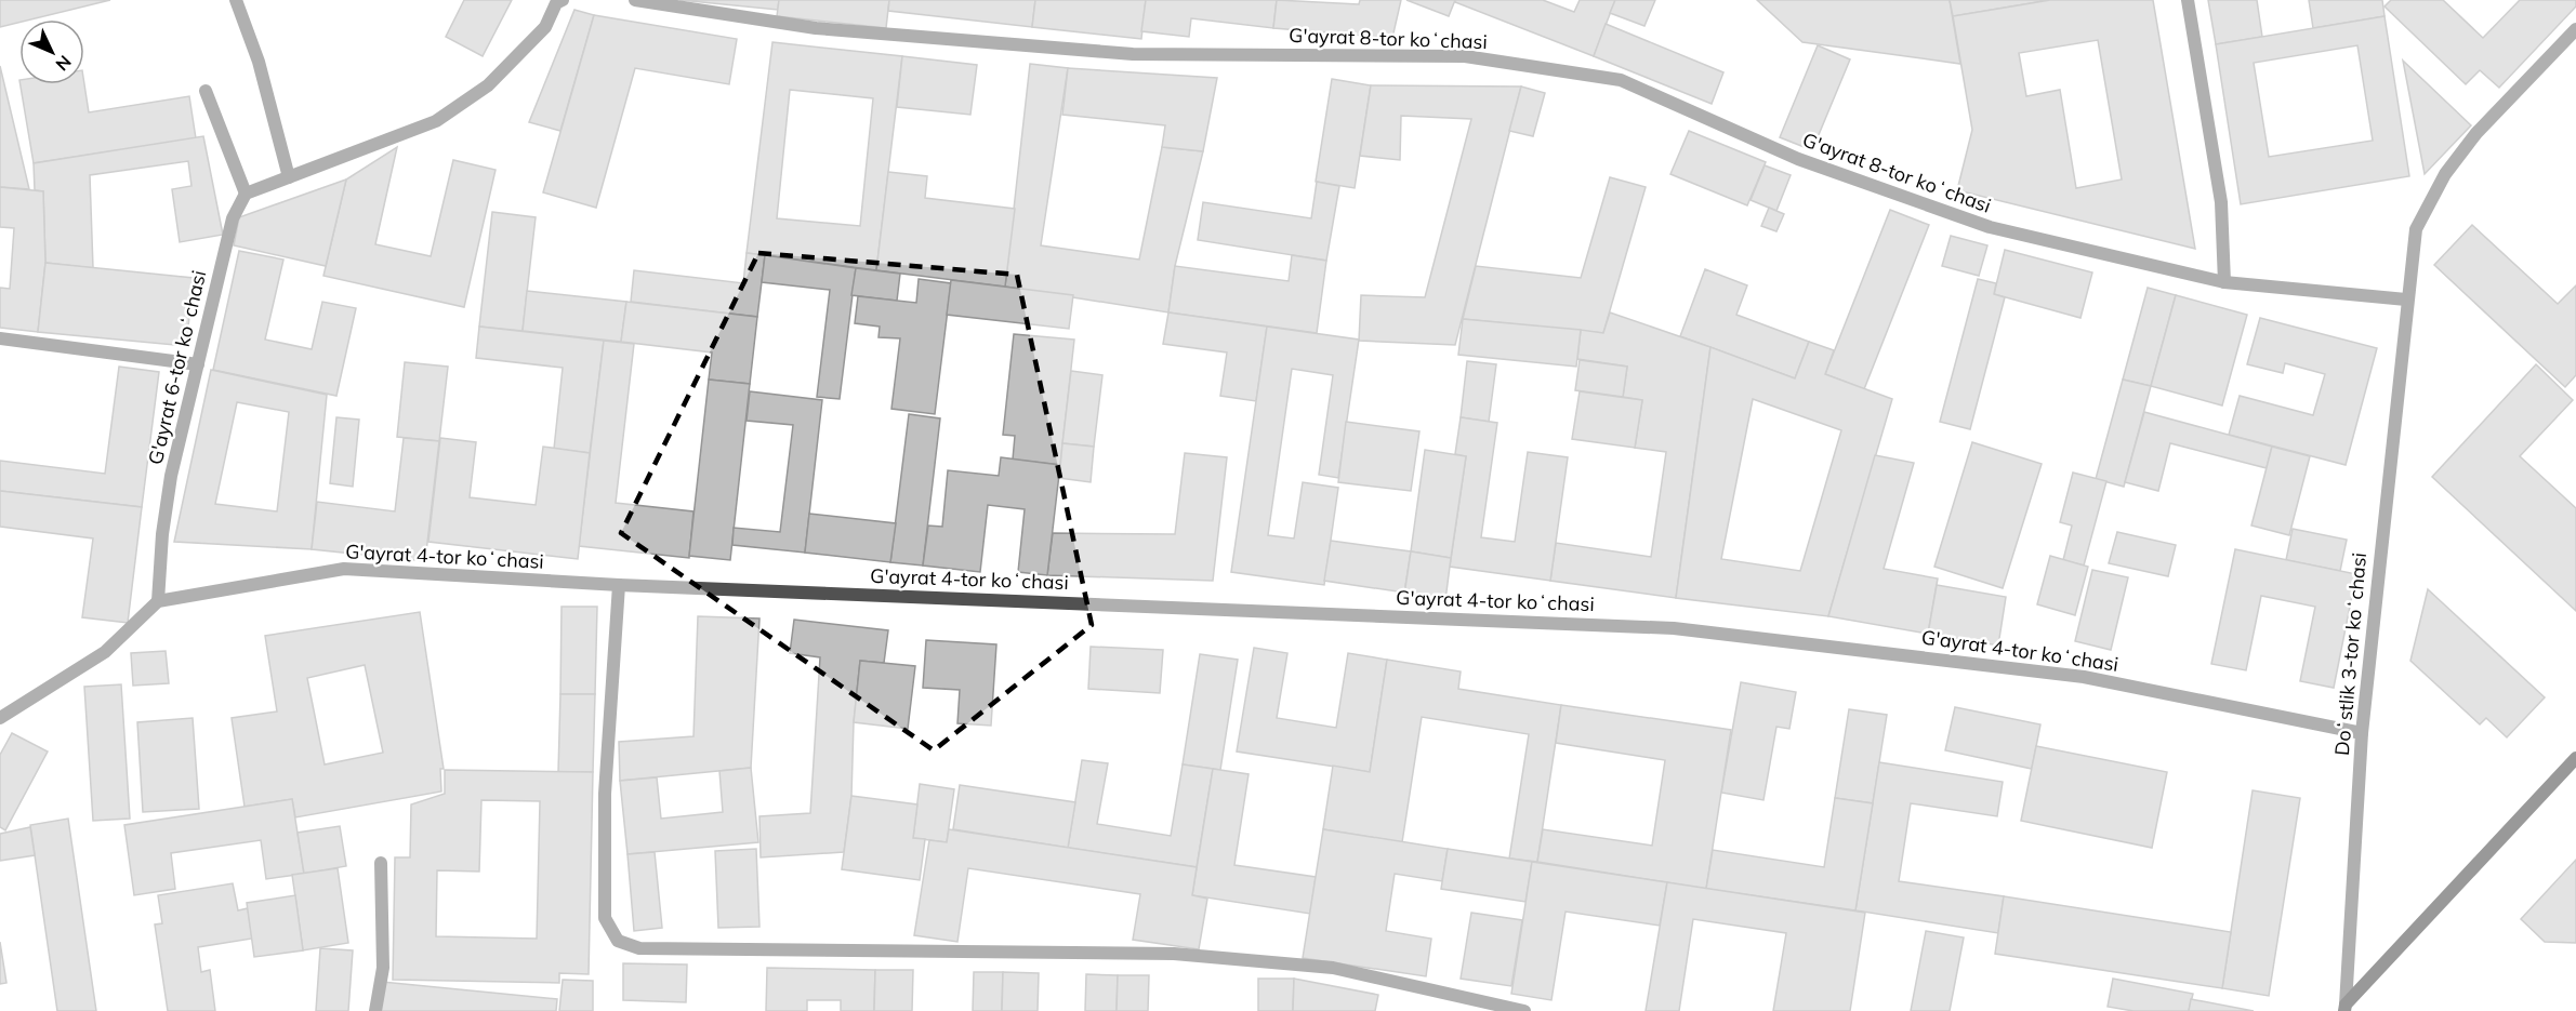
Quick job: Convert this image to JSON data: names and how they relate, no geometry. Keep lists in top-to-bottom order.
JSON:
{
  "streets": {
    "street": [
      "G'ayrat 8-tor koʻchasi",
      "G'ayrat 6-tor koʻchasi",
      "G'ayrat 4-tor koʻchasi",
      "Doʻstlik 3-tor koʻchasi"
    ]
  },
  "crossings": [
    ["G'ayrat 8-tor koʻchasi", "Doʻstlik 3-tor koʻchasi"],
    ["G'ayrat 6-tor koʻchasi", "G'ayrat 4-tor koʻchasi"],
    ["G'ayrat 4-tor koʻchasi", "Doʻstlik 3-tor koʻchasi"]
  ],
  "north": "bottom right"
}
